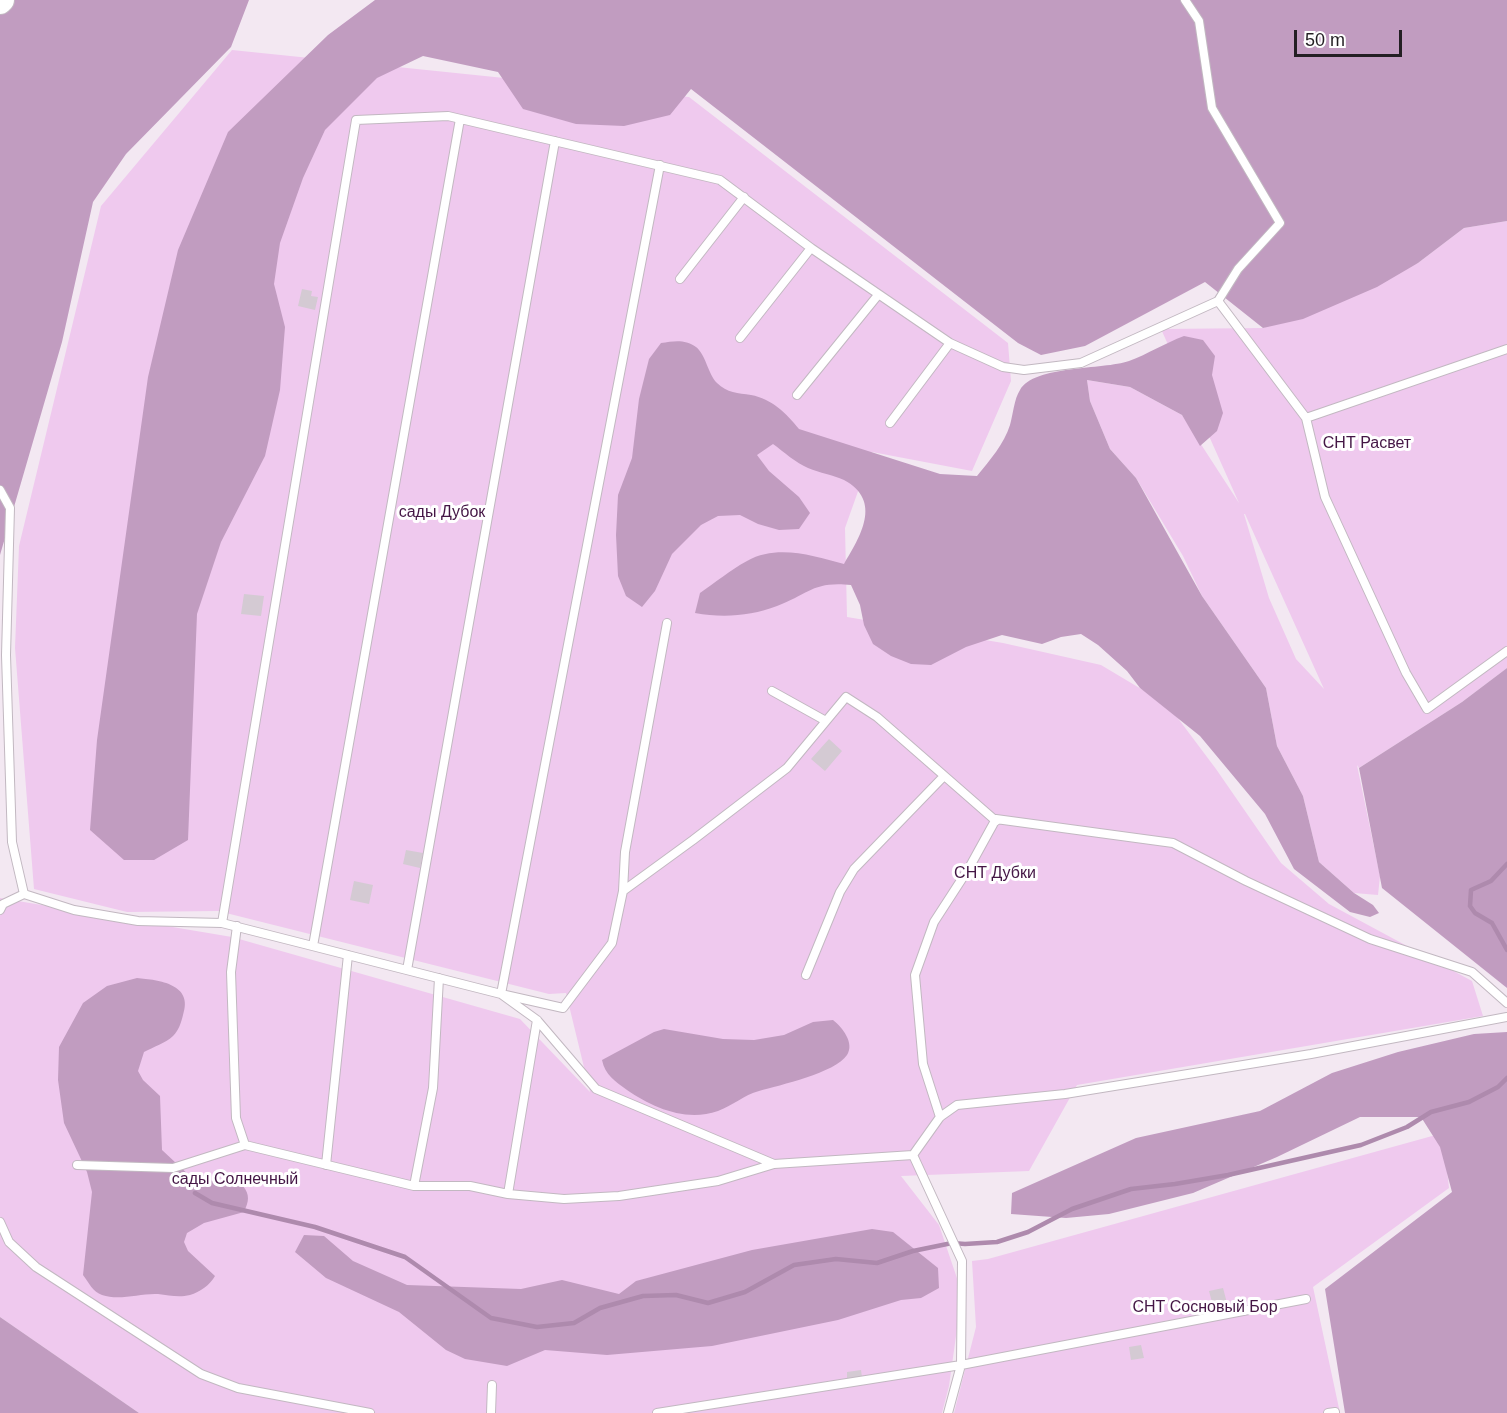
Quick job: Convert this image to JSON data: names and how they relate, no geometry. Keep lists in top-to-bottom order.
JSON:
{
  "parks": [
    "СНТ Расвет",
    "сады Дубок",
    "СНТ Дубки",
    "сады Солнечный",
    "СНТ Сосновый Бор"
  ],
  "scale_bar": "50 m"
}
